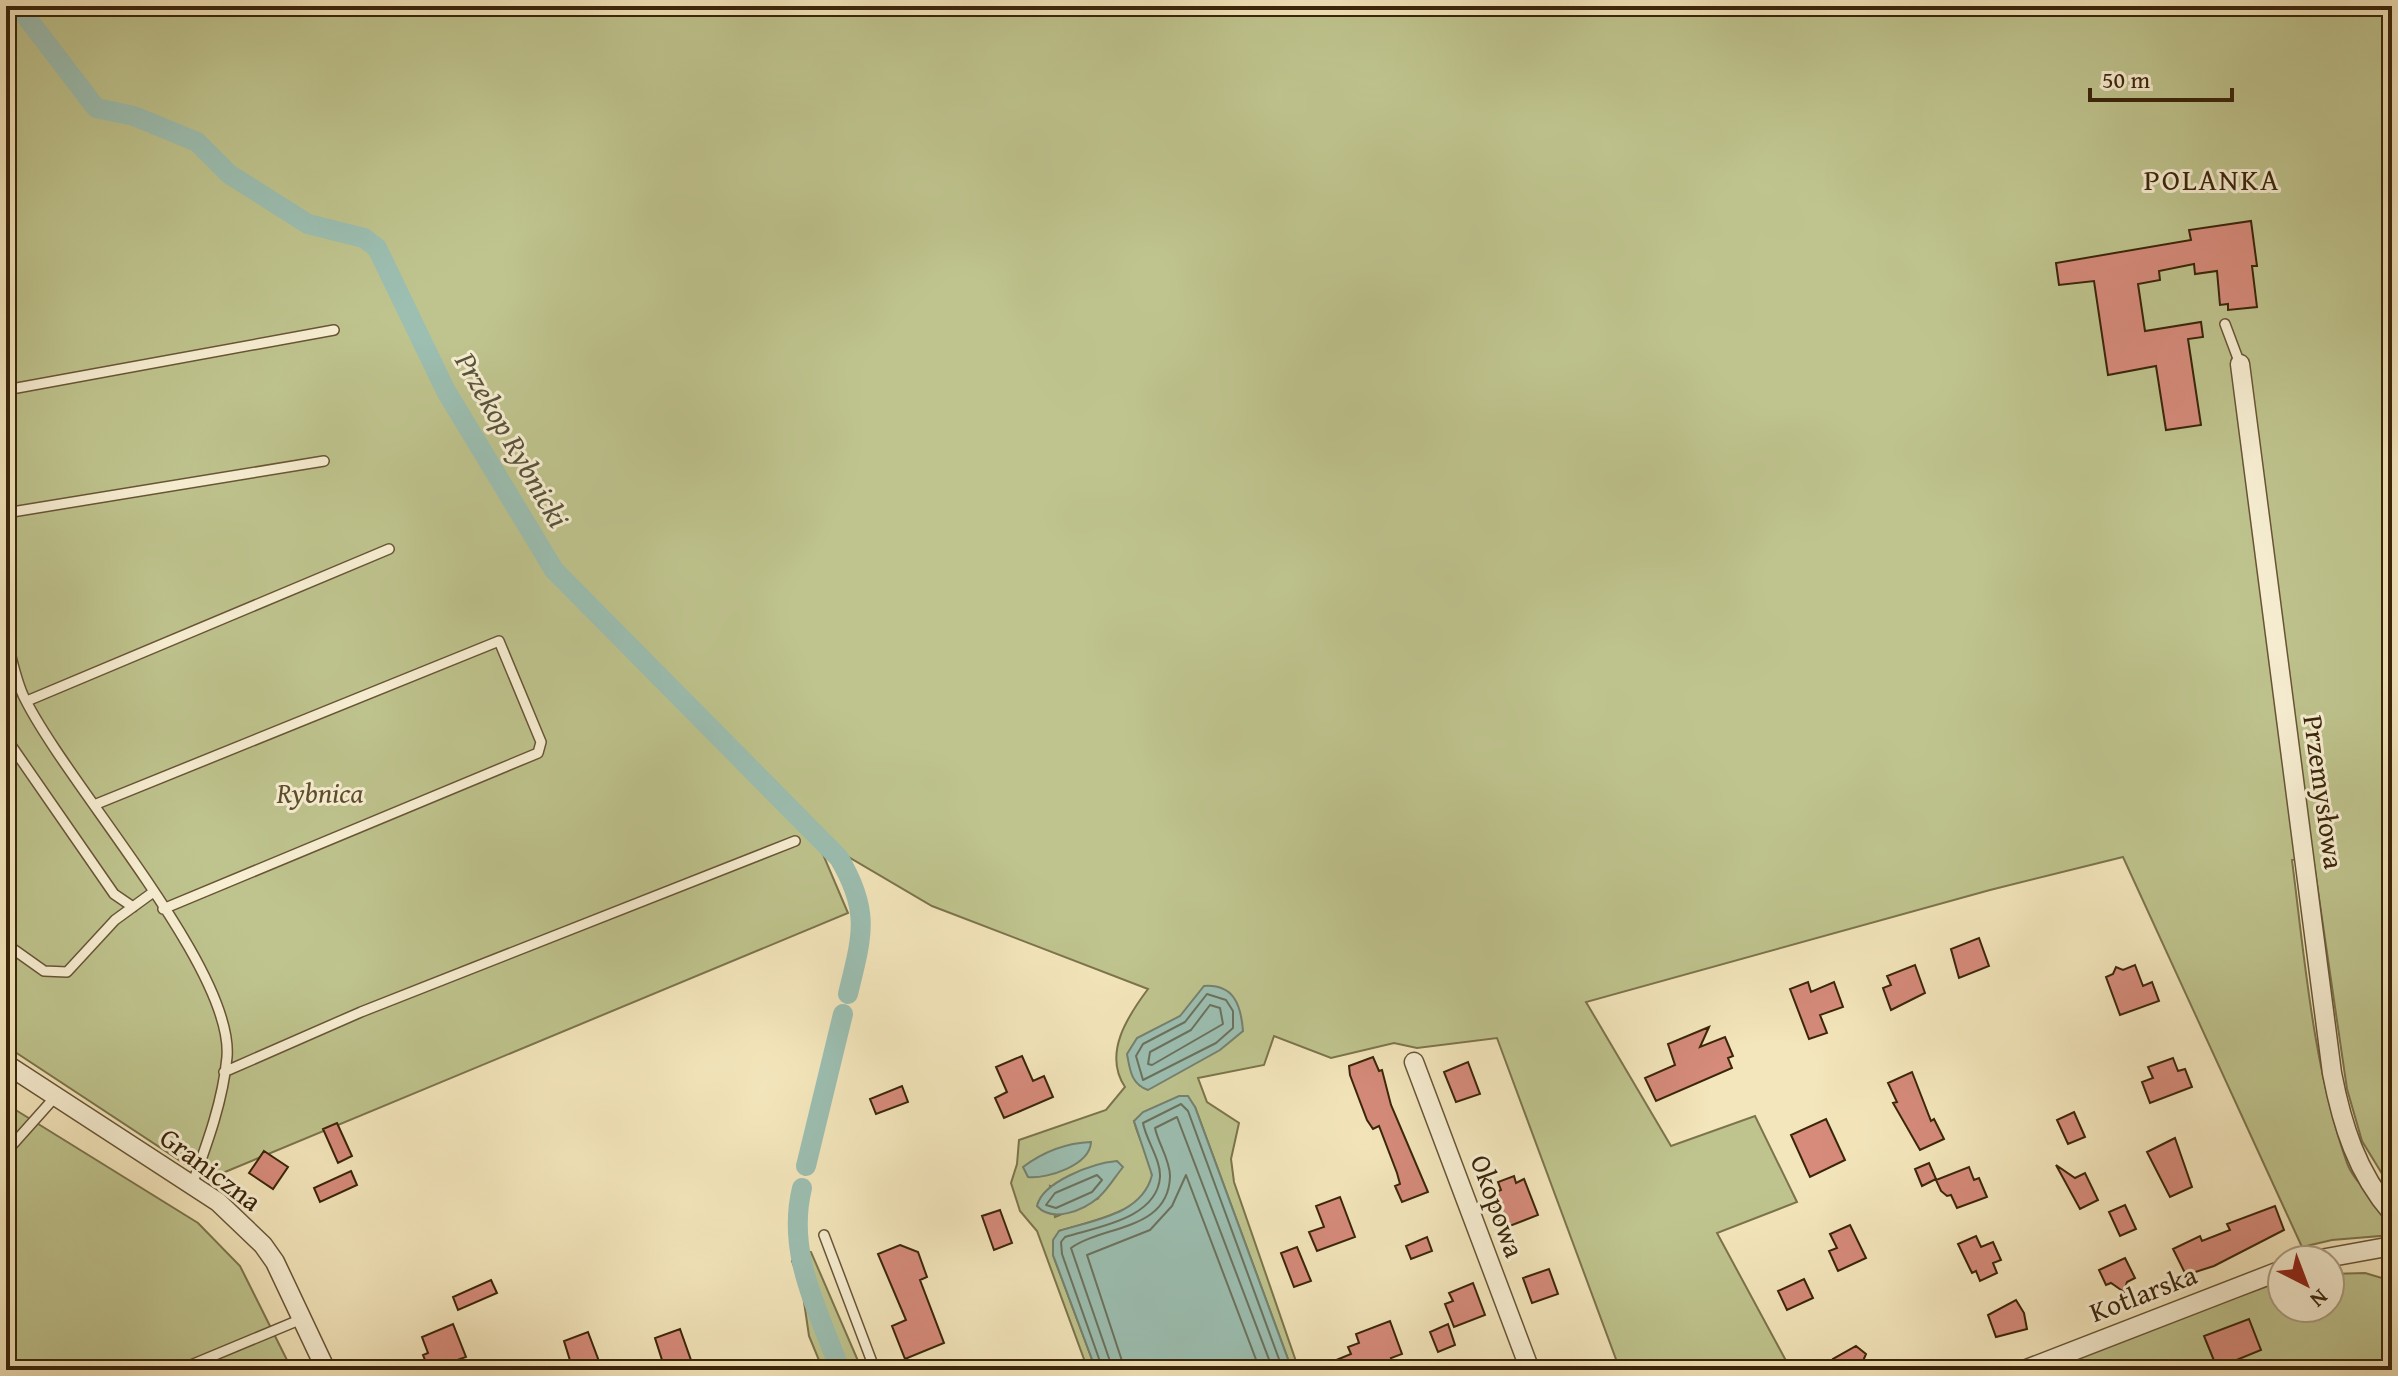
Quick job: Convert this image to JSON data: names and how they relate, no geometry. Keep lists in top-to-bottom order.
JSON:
{
  "streets": {
    "street": [
      "Przemysłowa",
      "Graniczna",
      "Okopowa",
      "Kotlarska"
    ]
  },
  "districts": ["POLANKA"],
  "water": ["Przekop Rybnicki"],
  "parks": ["Rybnica"],
  "scale_bar": "50 m",
  "north": "bottom right"
}
